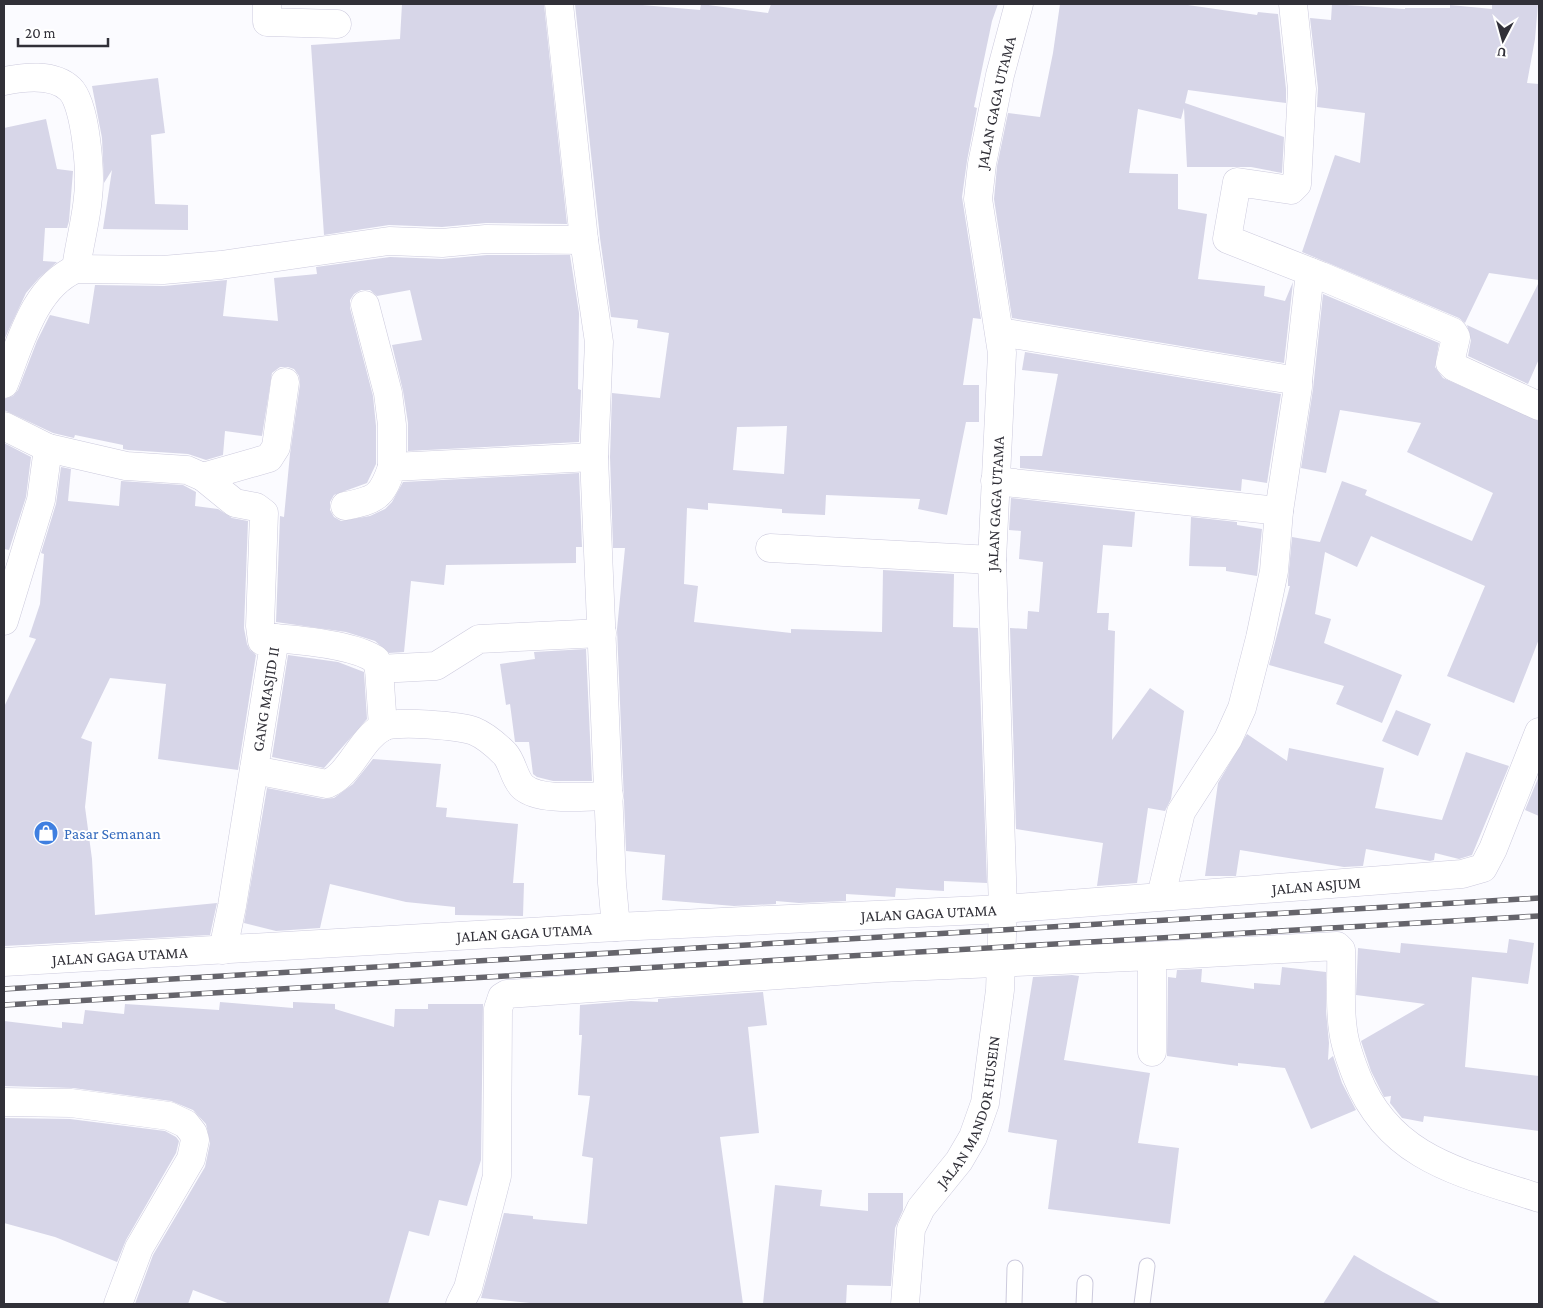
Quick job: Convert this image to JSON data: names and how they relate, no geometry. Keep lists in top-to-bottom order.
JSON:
{
  "streets": {
    "street": [
      "JALAN GAGA UTAMA",
      "GANG MASJID II",
      "JALAN ASJUM",
      "JALAN MANDOR HUSEIN"
    ]
  },
  "crossings": [
    ["JALAN GAGA UTAMA", "GANG MASJID II"],
    ["JALAN GAGA UTAMA", "JALAN ASJUM"],
    ["JALAN GAGA UTAMA", "JALAN MANDOR HUSEIN"],
    ["JALAN ASJUM", "JALAN MANDOR HUSEIN"]
  ],
  "places": {
    "shop": ["Pasar Semanan"]
  },
  "scale_bar": "20 m",
  "north": "bottom"
}
